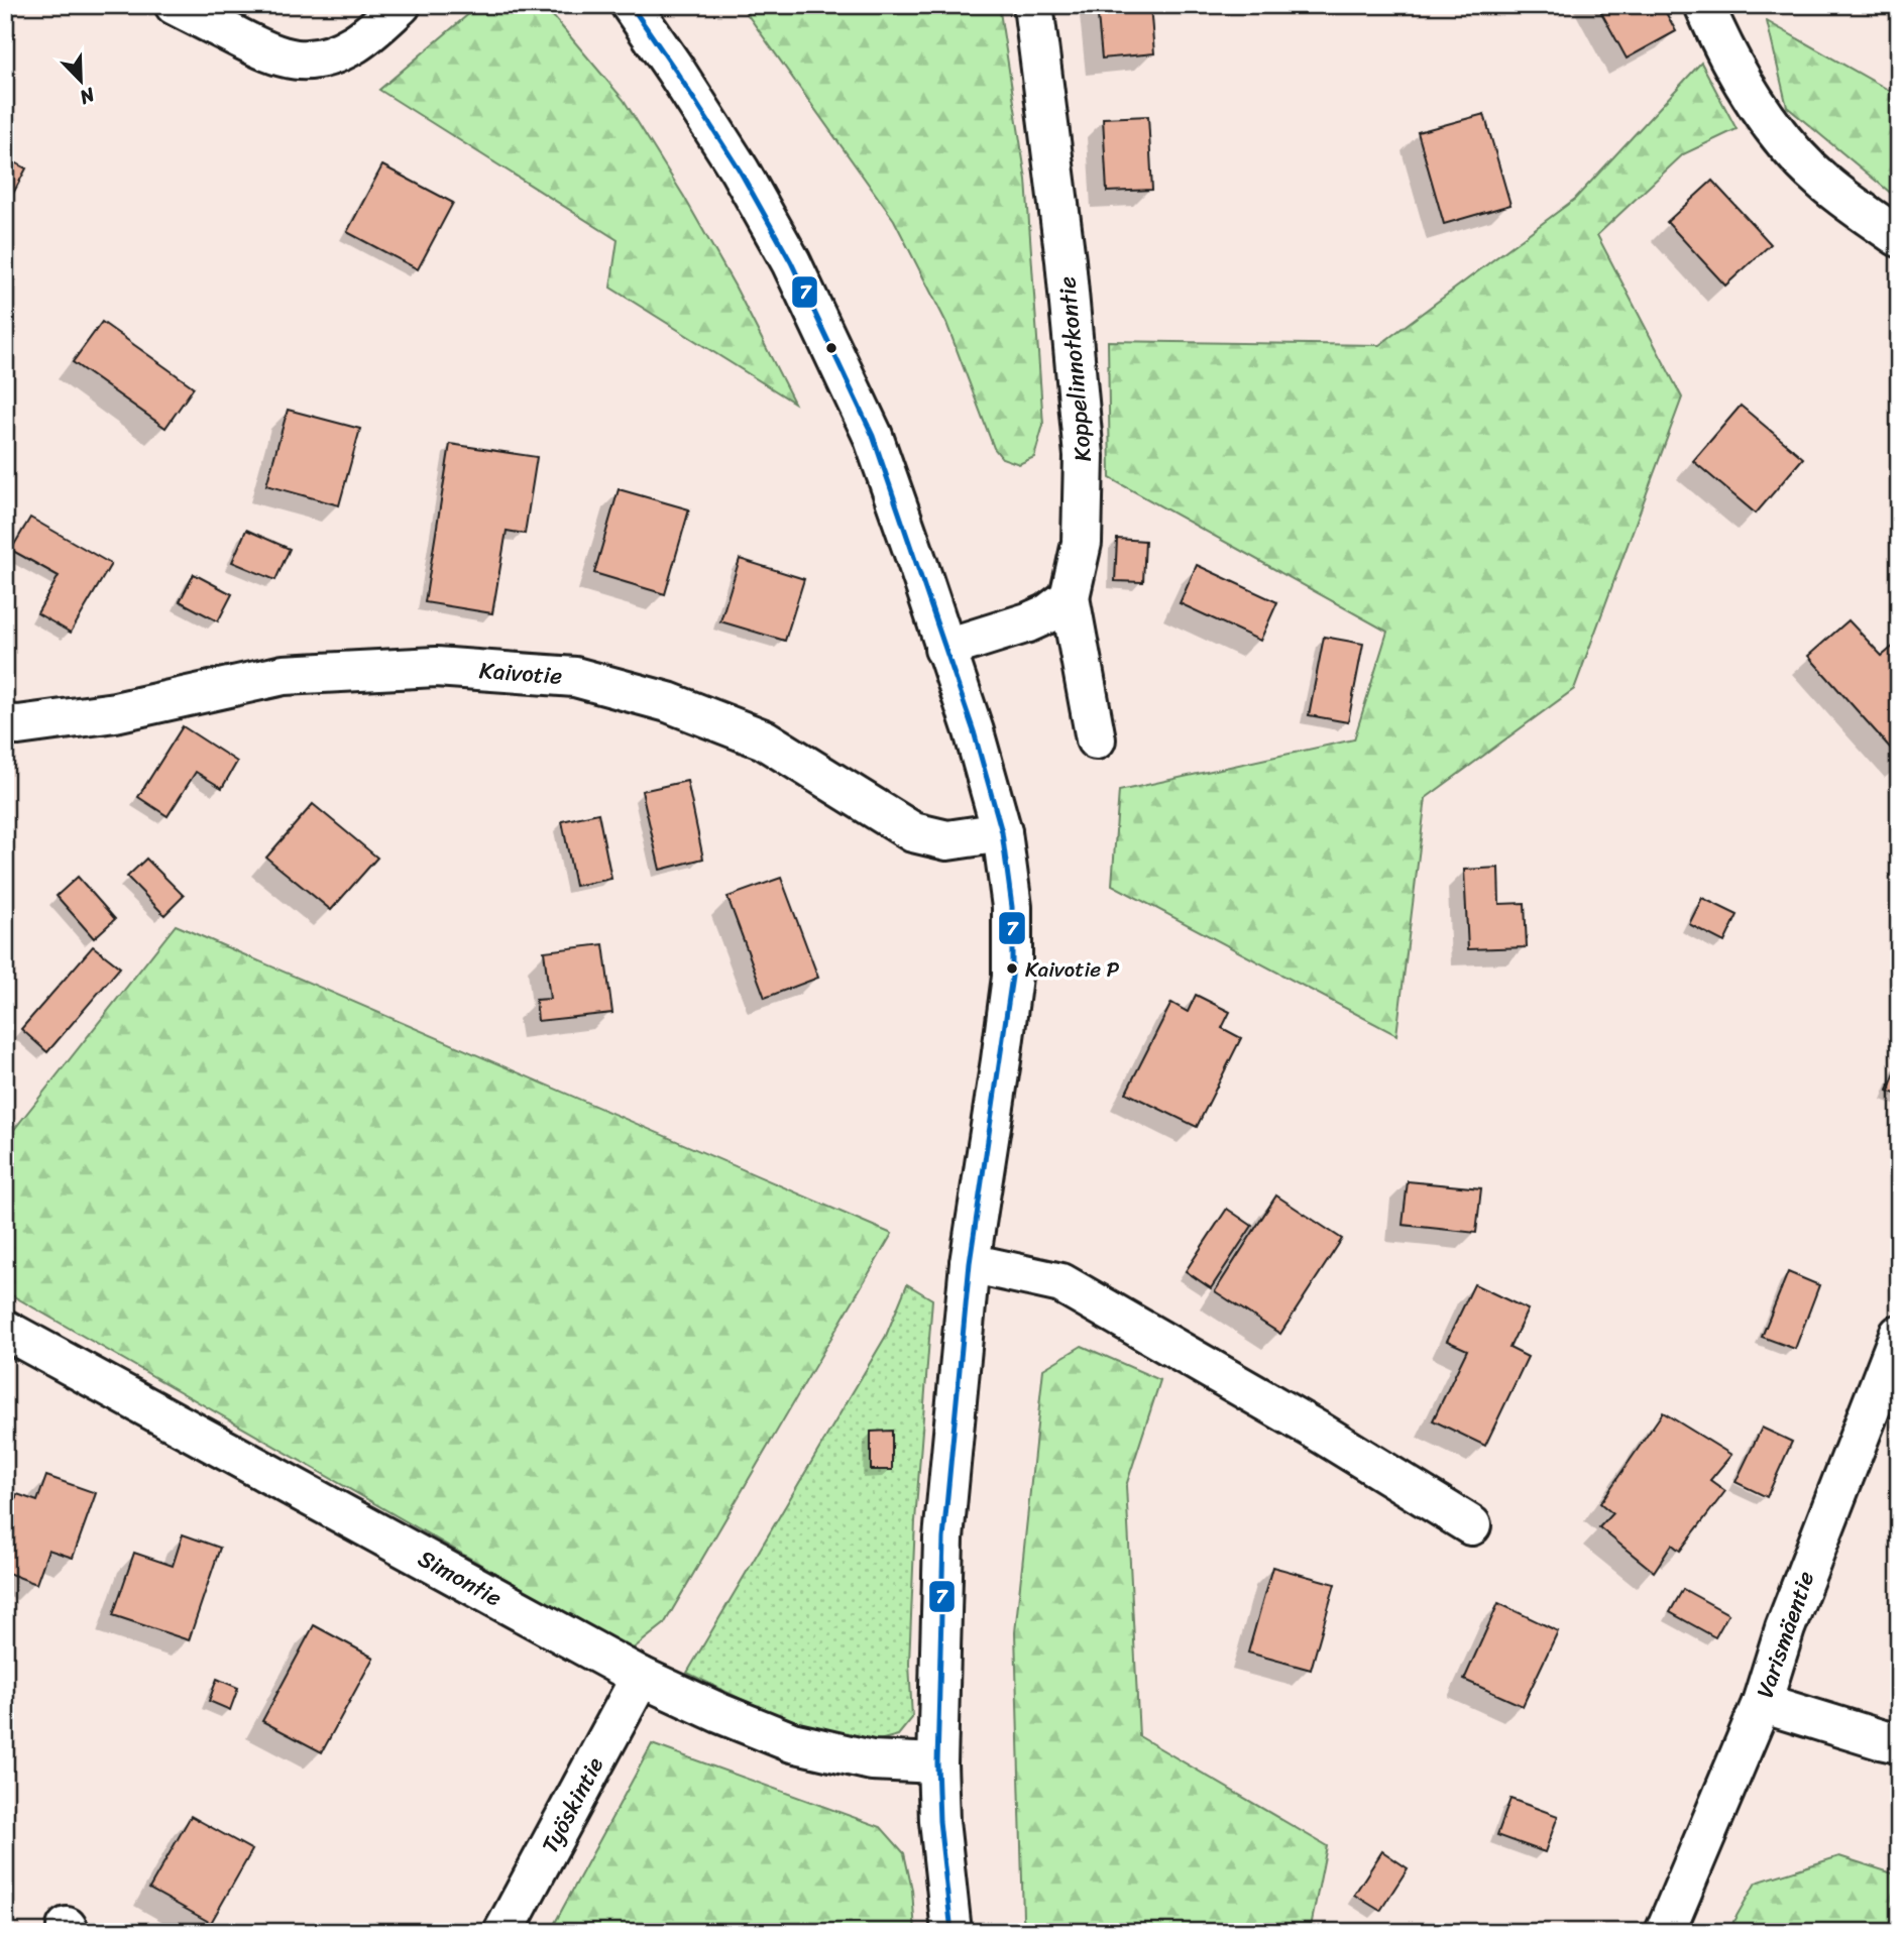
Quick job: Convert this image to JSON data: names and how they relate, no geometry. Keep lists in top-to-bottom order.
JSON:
{
  "streets": {
    "street": [
      "Koppelinnotkontie",
      "Kaivotie",
      "Simontie",
      "Varismäentie",
      "Työskintie"
    ]
  },
  "crossings": [
    ["Simontie", "Työskintie"]
  ],
  "places": ["Kaivotie P"],
  "lines": ["transit line 7"],
  "north": "bottom right"
}
